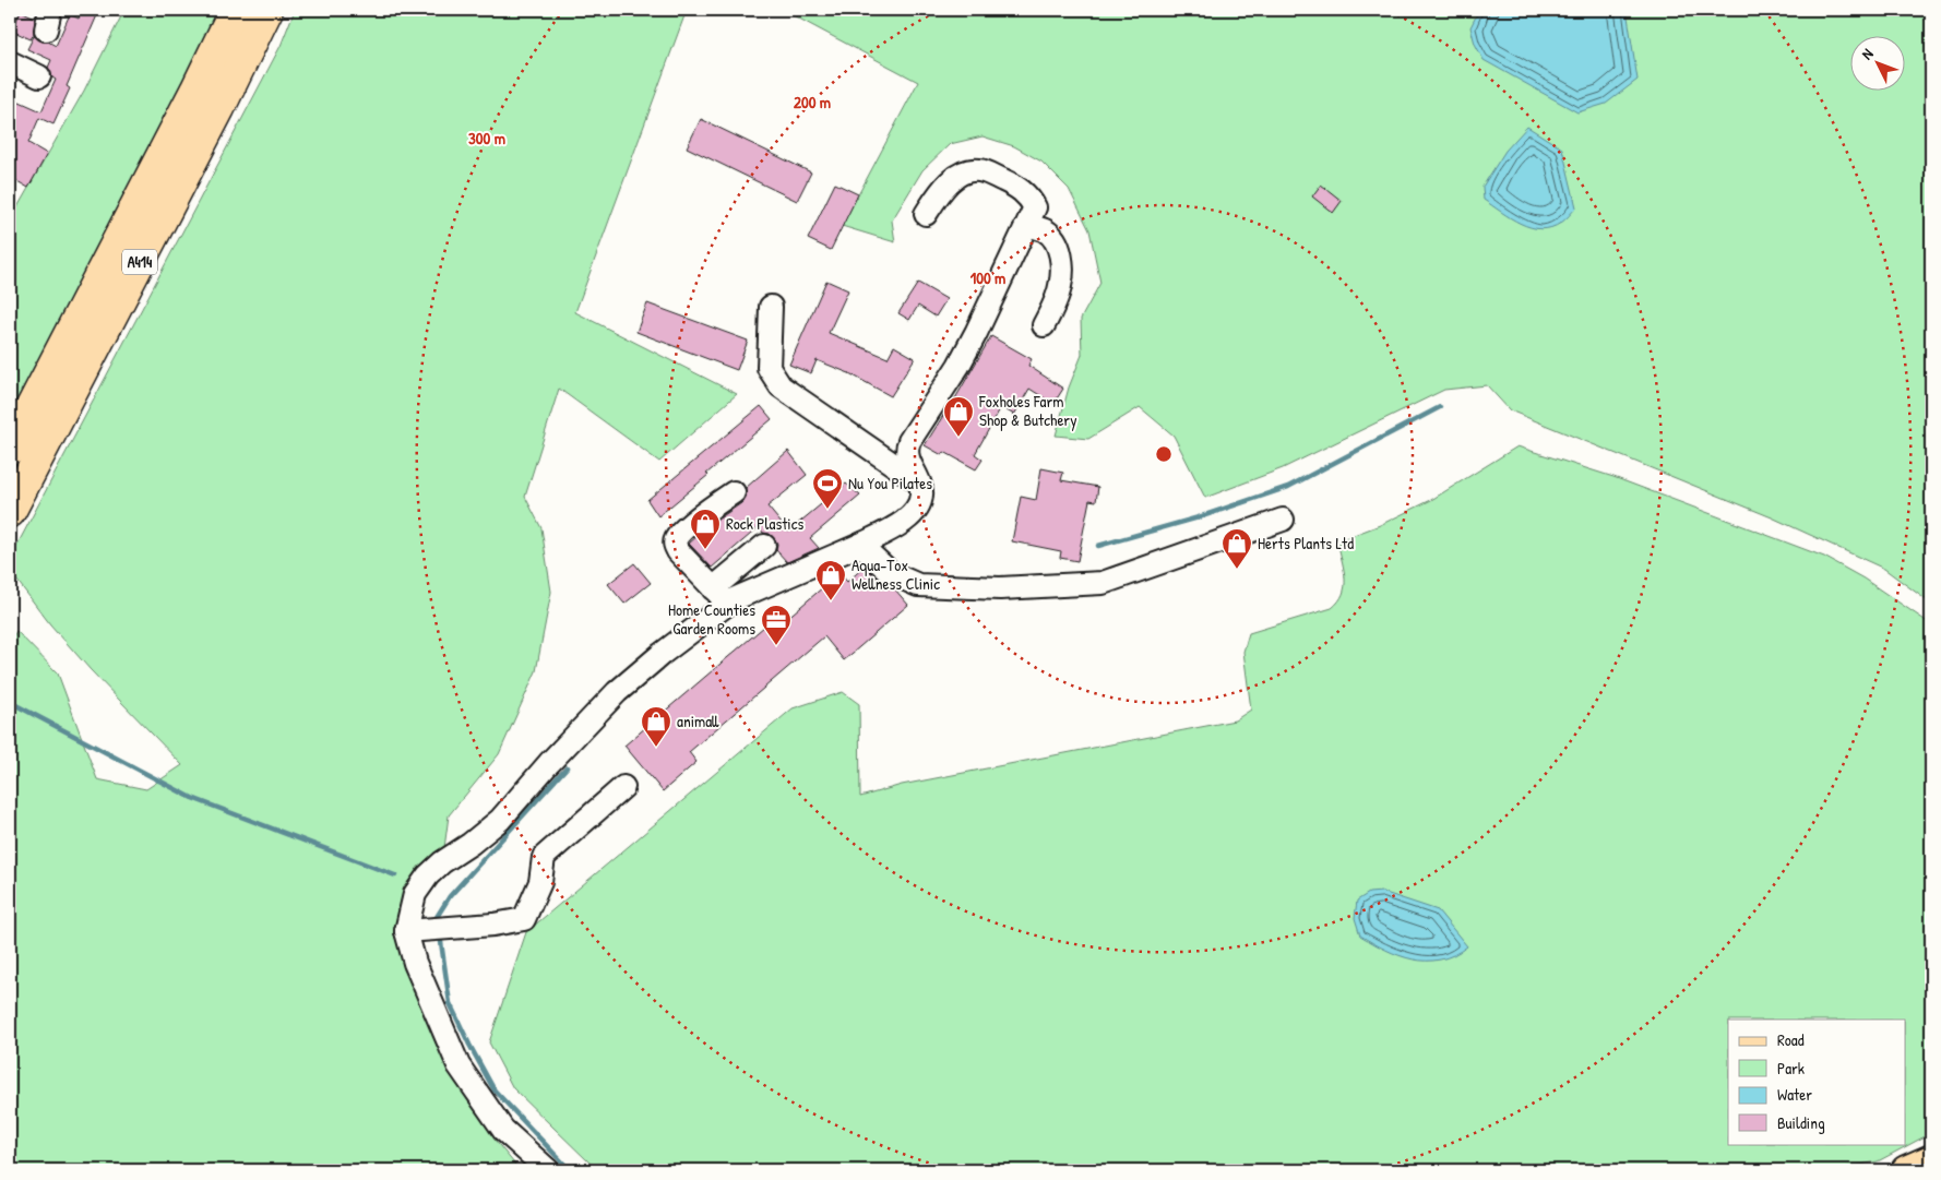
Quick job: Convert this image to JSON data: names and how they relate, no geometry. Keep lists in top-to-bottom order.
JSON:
{
  "streets": {
    "highway": ["A414"]
  },
  "places": {
    "shop": [
      "Foxholes Farm Shop & Butchery",
      "Rock Plastics",
      "Herts Plants Ltd",
      "Aqua-Tox Wellness Clinic",
      "animall"
    ],
    "sports": ["Nu You Pilates"],
    "office": ["Home Counties Garden Rooms"]
  },
  "legend": [
    "Road",
    "Park",
    "Water",
    "Building"
  ],
  "north": "top left",
  "rings": ["200 m", "300 m", "100 m"]
}
